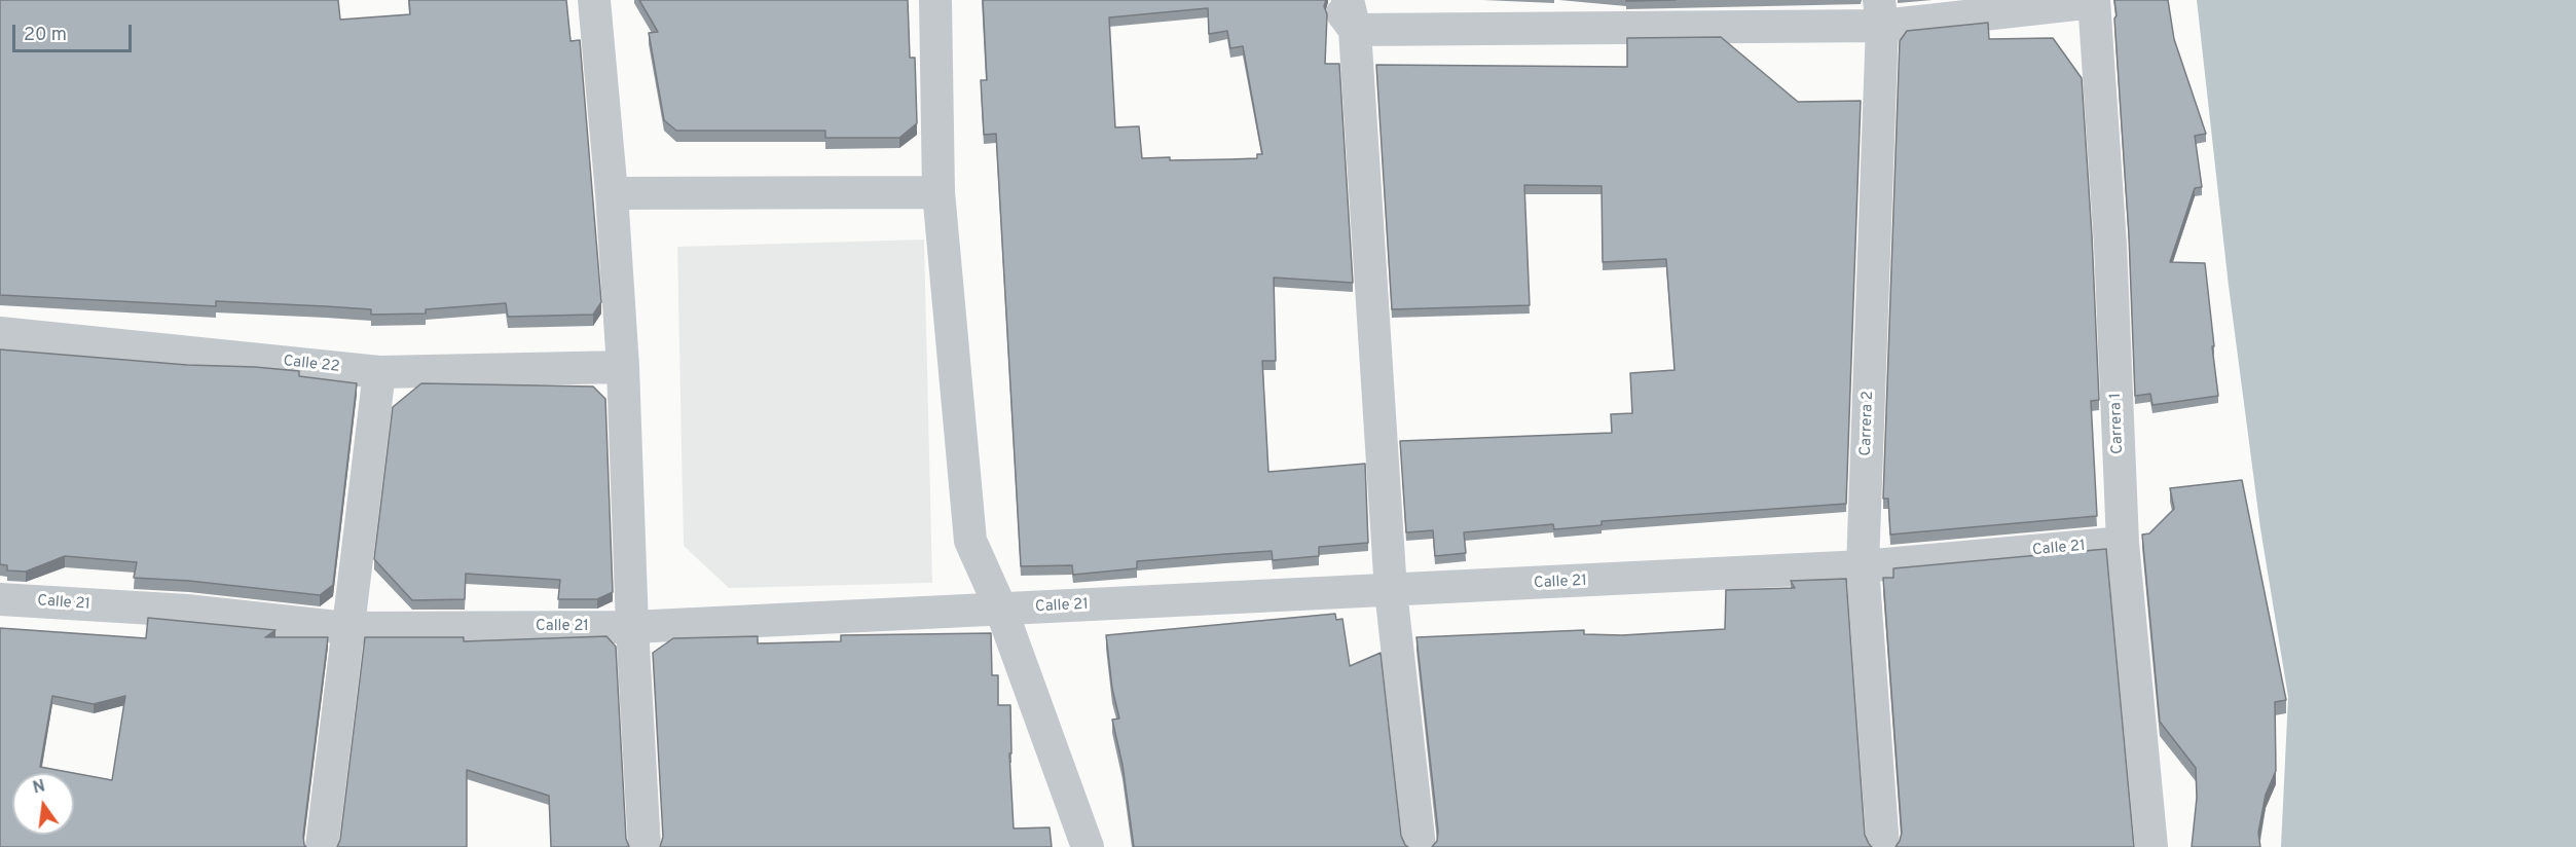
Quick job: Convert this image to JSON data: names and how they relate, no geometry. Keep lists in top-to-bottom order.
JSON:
{
  "streets": {
    "street": [
      "Calle 22",
      "Carrera 2",
      "Carrera 1",
      "Calle 21"
    ]
  },
  "crossings": [
    ["Carrera 2", "Calle 21"],
    ["Carrera 1", "Calle 21"]
  ],
  "scale_bar": "20 m",
  "north": "top"
}
